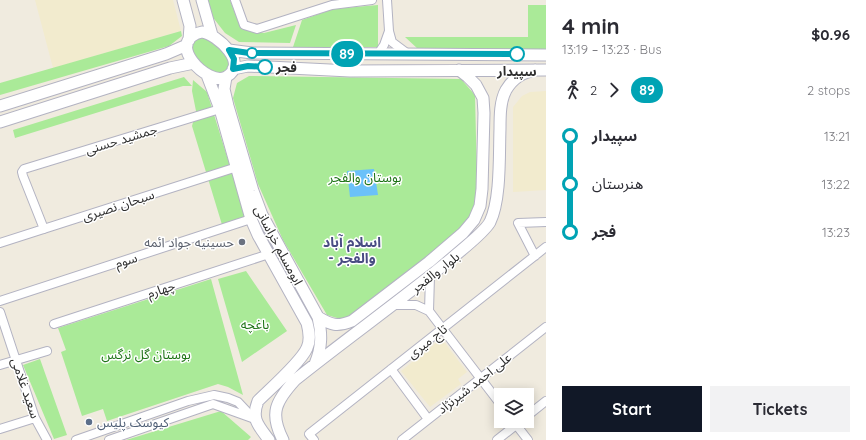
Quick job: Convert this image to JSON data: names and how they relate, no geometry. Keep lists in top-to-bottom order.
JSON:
{
  "streets": {
    "main road": ["ابومسلم خراسانی", "بلوار والفجر"],
    "street": [
      "جمشید حسنی",
      "سبحان نصیری",
      "سوم",
      "چهارم",
      "تاج میری",
      "علی احمد شیرنژاد",
      "سعید غلامی"
    ]
  },
  "crossings": [
    ["جمشید حسنی", "سبحان نصیری"],
    ["جمشید حسنی", "ابومسلم خراسانی"],
    ["سبحان نصیری", "ابومسلم خراسانی"],
    ["ابومسلم خراسانی", "سوم"],
    ["ابومسلم خراسانی", "بلوار والفجر"],
    ["ابومسلم خراسانی", "چهارم"]
  ],
  "districts": ["اسلام آباد - والفجر"],
  "parks": ["بوستان والفجر", "باغچه", "بوستان گل نرگس"],
  "places": [
    "سپیدار",
    "فجر",
    "حسینیه جواد ائمه",
    "کیوسک پلیس"
  ],
  "lines": ["bus line 89"],
  "page": {
    "on_map": "89",
    "heading": ["4 min", "13:19 – 13:23 · Bus", "$0.96"],
    "legs": ["2", "89", "2 stops"],
    "list": [
      {
        "name": "سپیدار",
        "value": "13:21"
      },
      {
        "name": "هنرستان",
        "value": "13:22"
      },
      {
        "name": "فجر",
        "value": "13:23"
      }
    ],
    "buttons": ["Start", "Tickets"]
  }
}
